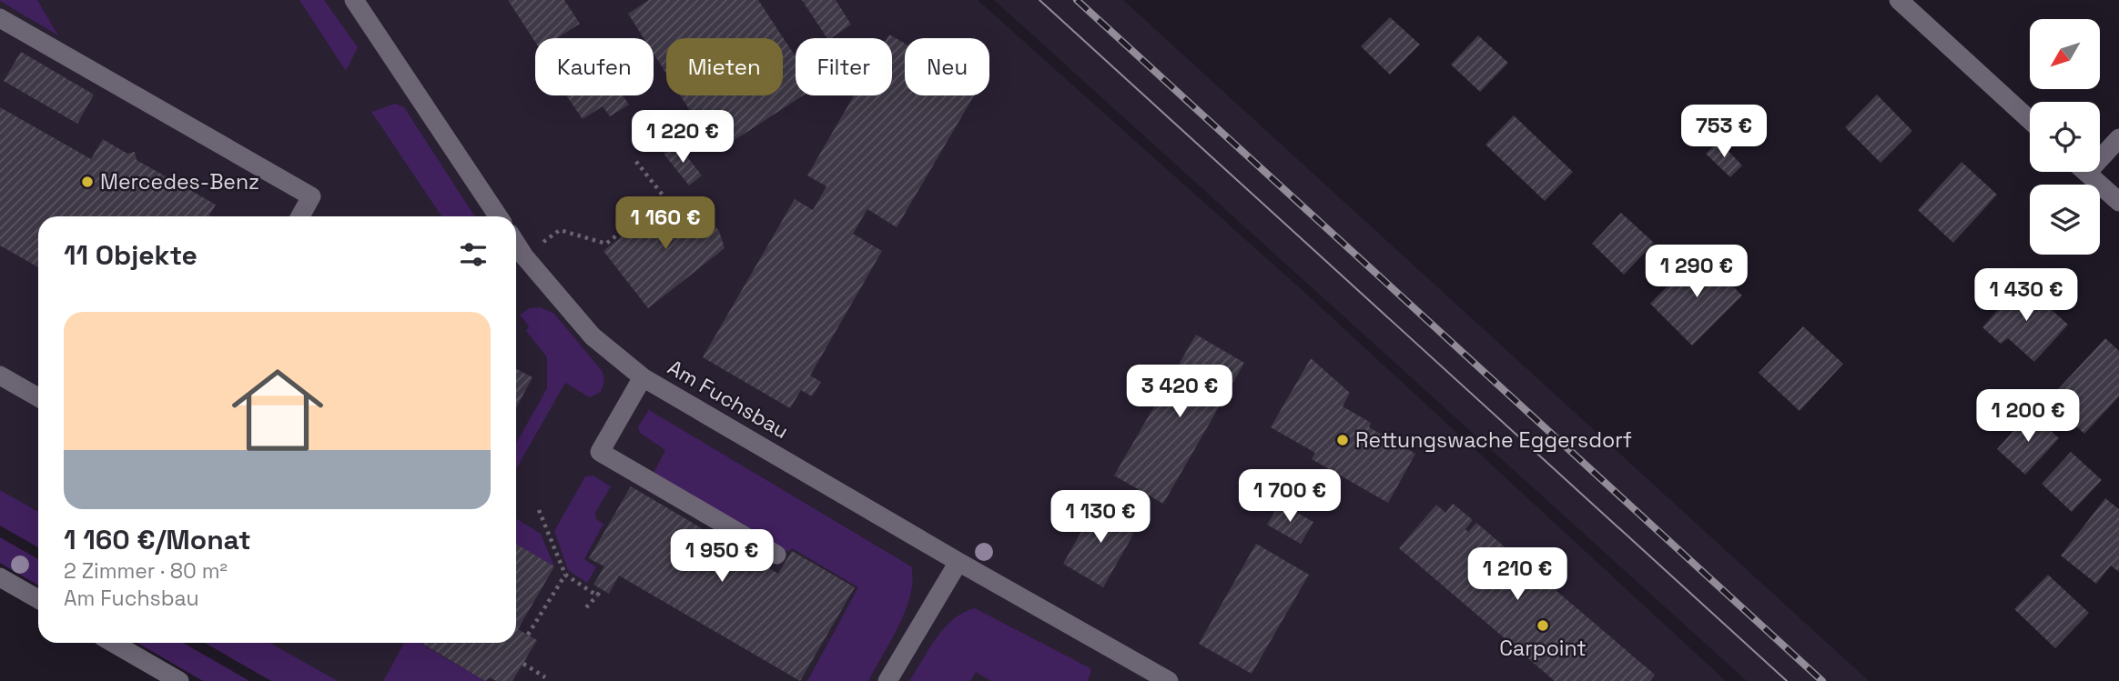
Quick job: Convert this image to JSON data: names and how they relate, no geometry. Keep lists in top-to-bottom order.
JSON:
{
  "streets": {
    "street": ["Am Fuchsbau"]
  },
  "places": ["Mercedes-Benz", "Rettungswache Eggersdorf", "Carpoint"],
  "north": "bottom left",
  "page": {
    "chip": [
      "Kaufen",
      "Mieten",
      "Filter",
      "Neu"
    ],
    "price": [
      "753 €",
      "1 220 €",
      "1 160 €",
      "1 290 €",
      "1 430 €",
      "3 420 €",
      "1 200 €",
      "1 700 €",
      "1 130 €",
      "1 950 €",
      "1 210 €"
    ],
    "heading": "11 Objekte",
    "list": [
      {
        "name": "1 160 €/Monat",
        "note": "2 Zimmer · 80 m² · Am Fuchsbau"
      }
    ]
  }
}
